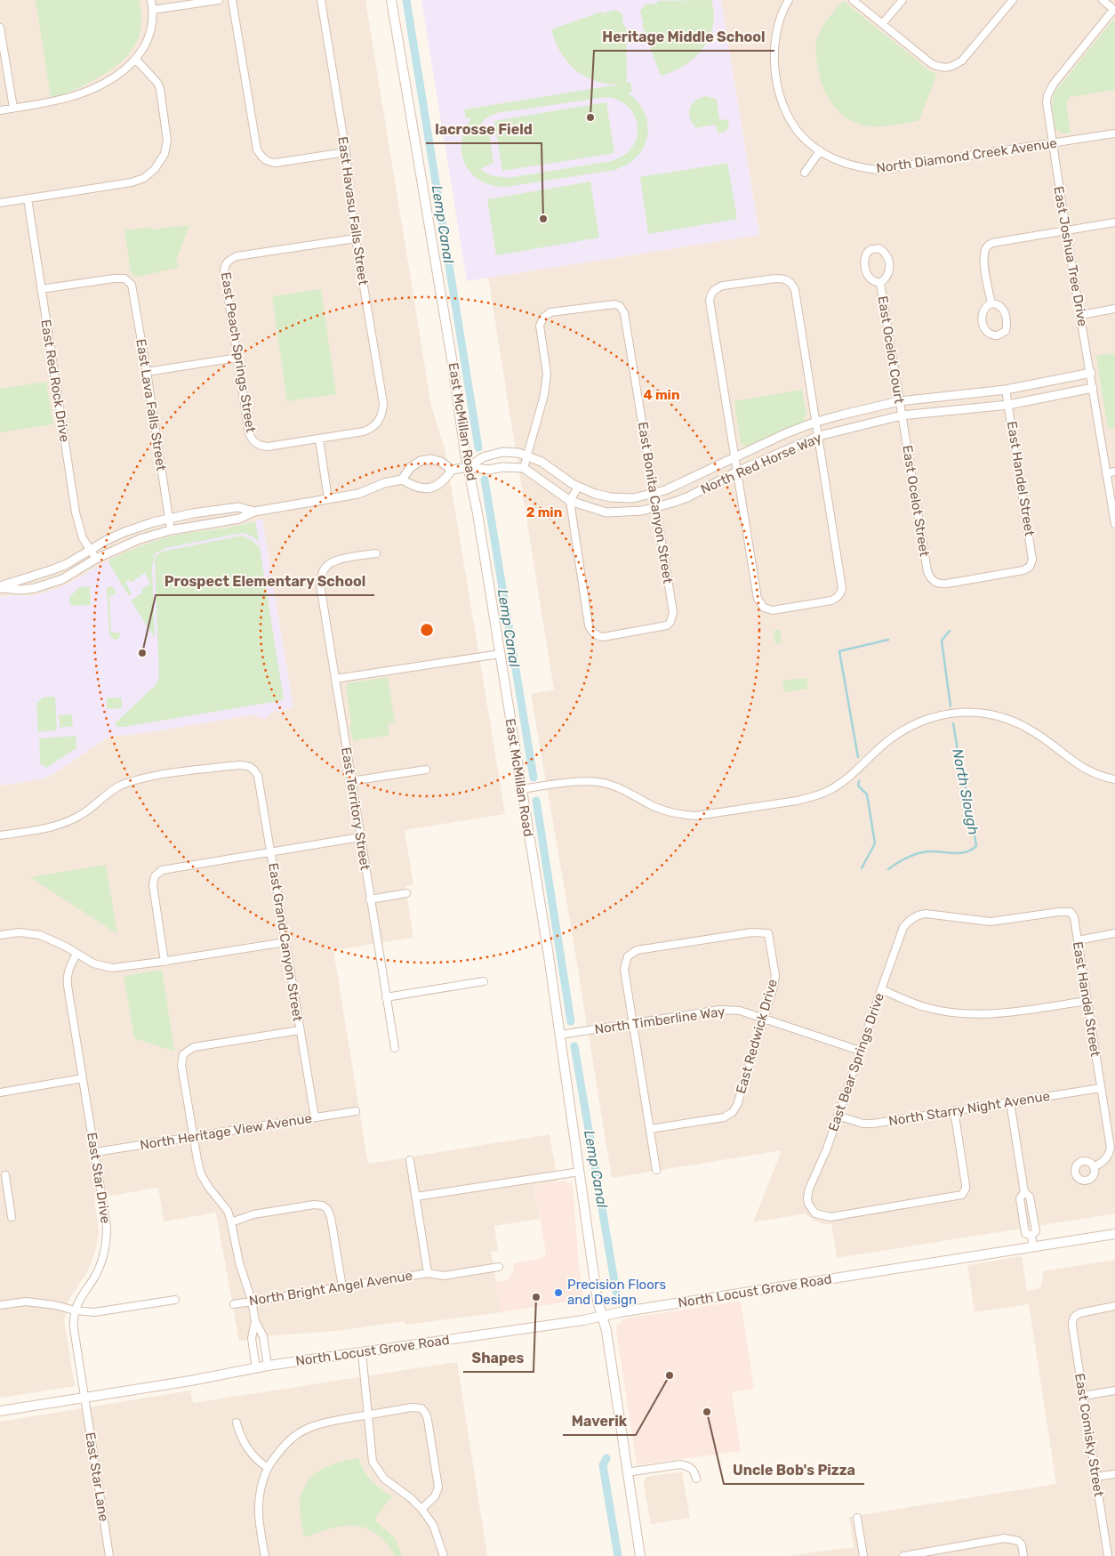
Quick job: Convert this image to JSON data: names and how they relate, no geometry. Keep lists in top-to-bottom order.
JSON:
{
  "streets": {
    "main road": ["East McMillan Road", "North Locust Grove Road"],
    "street": [
      "North Diamond Creek Avenue",
      "East Havasu Falls Street",
      "East Joshua Tree Drive",
      "East Ocelot Court",
      "East Peach Springs Street",
      "East Red Rock Drive",
      "East Lava Falls Street",
      "North Red Horse Way",
      "East Handel Street",
      "East Ocelot Street",
      "East Bonita Canyon Street",
      "East Territory Street",
      "East Grand Canyon Street",
      "North Timberline Way",
      "East Redwick Drive",
      "East Bear Springs Drive",
      "North Starry Night Avenue",
      "North Heritage View Avenue",
      "East Star Drive",
      "North Bright Angel Avenue",
      "East Comisky Street",
      "East Star Lane"
    ]
  },
  "crossings": [
    ["North Diamond Creek Avenue", "East Joshua Tree Drive"],
    ["East Havasu Falls Street", "East Peach Springs Street"],
    ["East Joshua Tree Drive", "North Red Horse Way"],
    ["East Ocelot Court", "North Red Horse Way"],
    ["East Ocelot Court", "East Ocelot Street"],
    ["East Red Rock Drive", "East Lava Falls Street"],
    ["East McMillan Road", "North Red Horse Way"],
    ["East McMillan Road", "North Timberline Way"],
    ["East McMillan Road", "North Locust Grove Road"],
    ["North Red Horse Way", "East Handel Street"],
    ["North Red Horse Way", "East Ocelot Street"],
    ["North Red Horse Way", "East Bonita Canyon Street"],
    ["East Handel Street", "East Ocelot Street"],
    ["East Handel Street", "East Bear Springs Drive"],
    ["East Handel Street", "North Starry Night Avenue"],
    ["East Grand Canyon Street", "North Heritage View Avenue"],
    ["North Timberline Way", "East Redwick Drive"],
    ["North Timberline Way", "East Bear Springs Drive"],
    ["East Bear Springs Drive", "North Starry Night Avenue"],
    ["North Heritage View Avenue", "East Star Drive"],
    ["East Star Drive", "North Locust Grove Road"],
    ["East Star Drive", "East Star Lane"],
    ["North Locust Grove Road", "East Star Lane"]
  ],
  "water": ["Lemp Canal", "North Slough"],
  "places": [
    "Heritage Middle School",
    "lacrosse Field",
    "Prospect Elementary School",
    "Precision Floors and Design",
    "Shapes",
    "Maverik",
    "Uncle Bob's Pizza"
  ],
  "rings": ["4 min", "2 min"]
}
